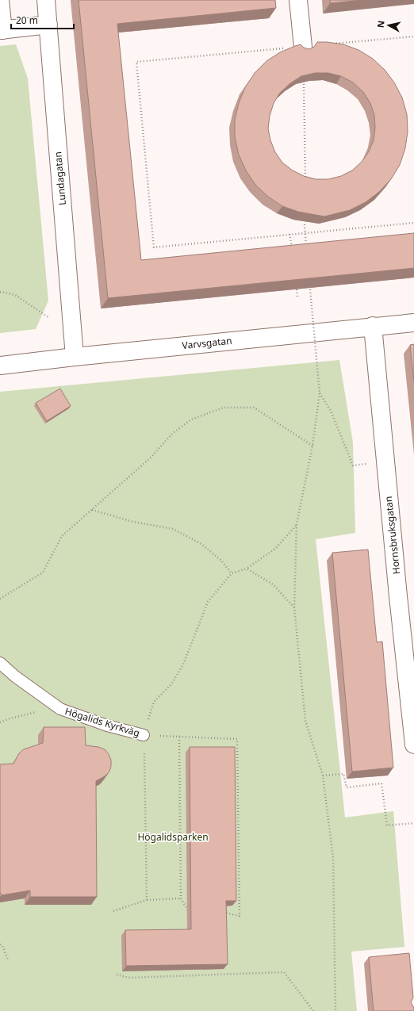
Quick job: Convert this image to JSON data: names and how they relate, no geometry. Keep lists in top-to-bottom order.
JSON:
{
  "streets": {
    "street": ["Lundagatan", "Varvsgatan", "Hornsbruksgatan"],
    "lane": ["Högalids Kyrkväg"]
  },
  "crossings": [
    ["Lundagatan", "Varvsgatan"],
    ["Varvsgatan", "Hornsbruksgatan"]
  ],
  "parks": ["Högalidsparken"],
  "scale_bar": "20 m",
  "north": "left"
}
